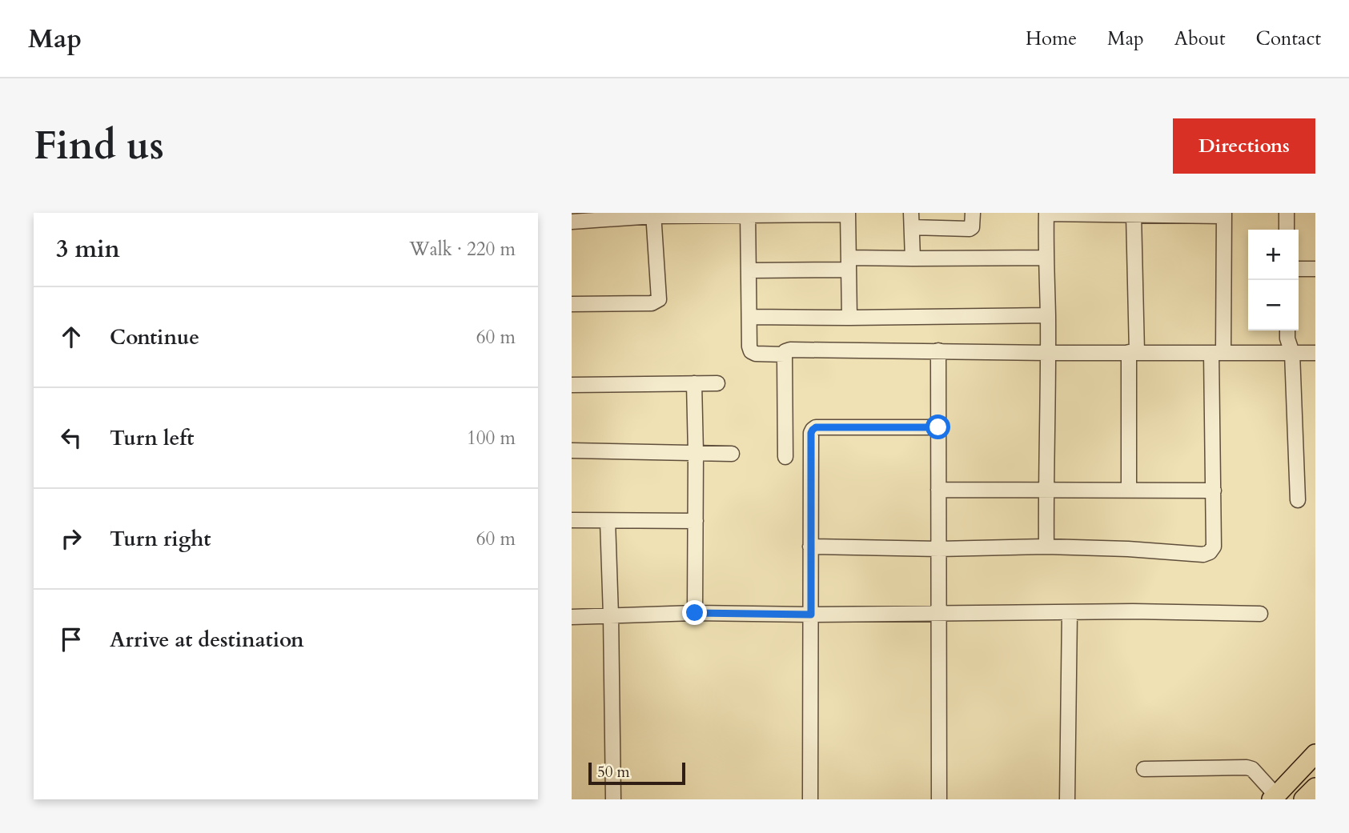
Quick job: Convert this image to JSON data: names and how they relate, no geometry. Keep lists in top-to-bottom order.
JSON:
{
  "scale_bar": "50 m",
  "page": {
    "header": "Map",
    "nav": [
      "Home",
      "Map",
      "About",
      "Contact"
    ],
    "buttons": "Directions",
    "title": "Find us",
    "heading": ["3 min", "Walk · 220 m"],
    "map_buttons": ["+", "−"],
    "list": [
      ["Continue", "60 m"],
      ["Turn left", "100 m"],
      ["Turn right", "60 m"],
      "Arrive at destination"
    ],
    "scale": "50 m"
  }
}
